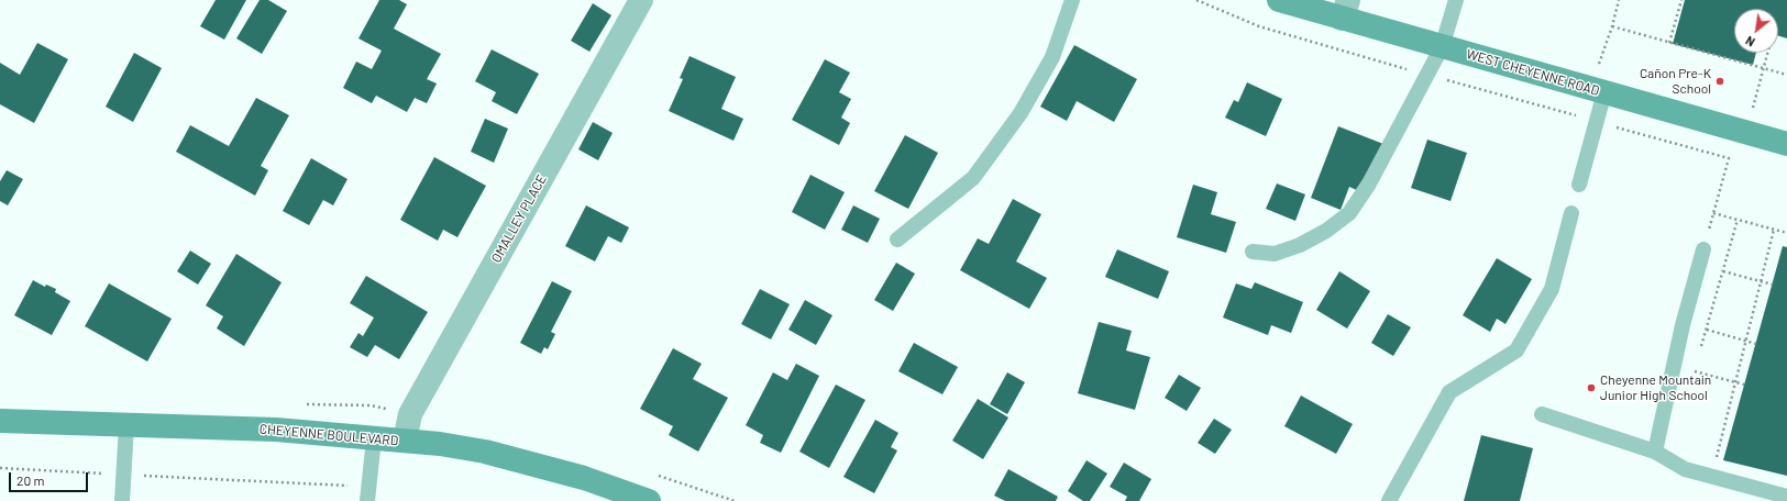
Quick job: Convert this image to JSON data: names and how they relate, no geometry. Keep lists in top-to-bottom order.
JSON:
{
  "streets": {
    "main road": ["WEST CHEYENNE ROAD", "CHEYENNE BOULEVARD"],
    "street": ["OMALLEY PLACE"]
  },
  "crossings": [
    ["OMALLEY PLACE", "CHEYENNE BOULEVARD"]
  ],
  "places": ["Cañon Pre-K School", "Cheyenne Mountain Junior High School"],
  "scale_bar": "20 m",
  "north": "bottom left"
}
